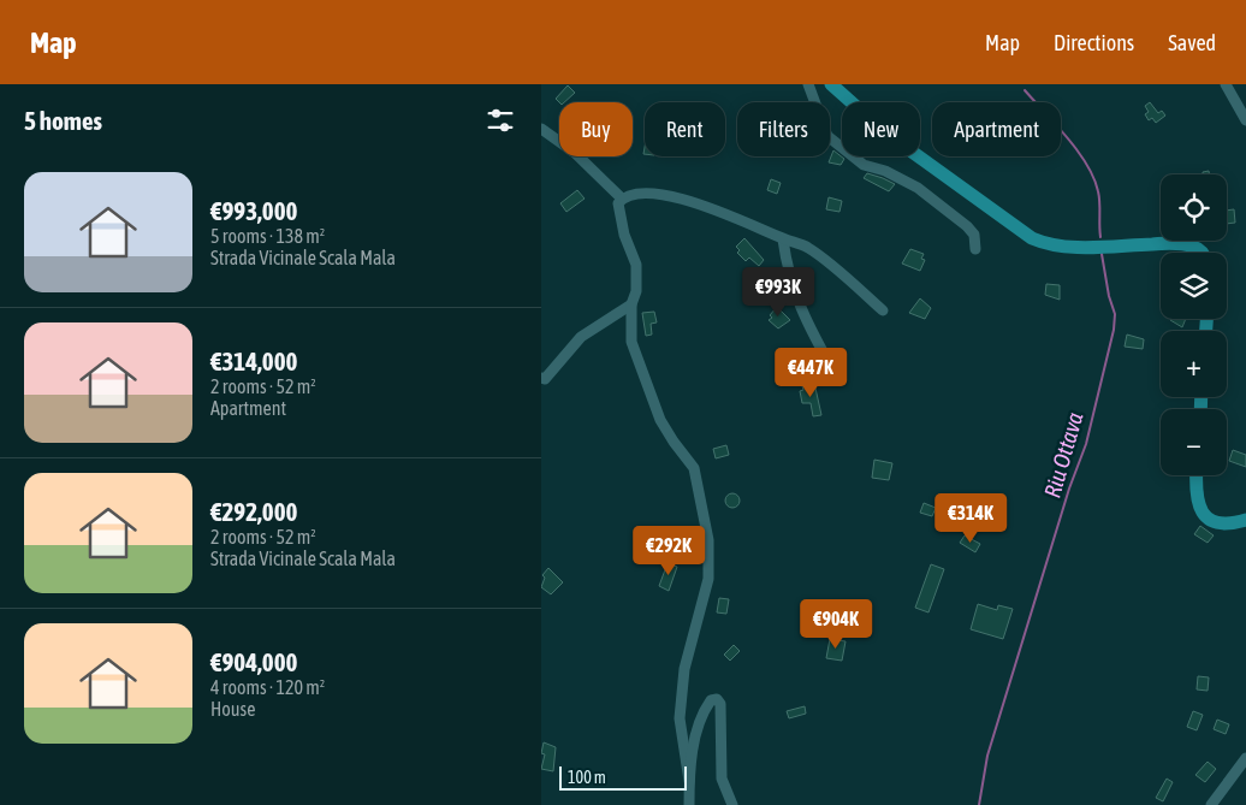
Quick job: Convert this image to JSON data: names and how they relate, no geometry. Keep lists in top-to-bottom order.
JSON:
{
  "water": ["Riu Ottava"],
  "scale_bar": "100 m",
  "page": {
    "header": "Map",
    "nav": ["Map", "Directions", "Saved"],
    "heading": "5 homes",
    "chip": [
      "Buy",
      "Rent",
      "Filters",
      "New",
      "Apartment"
    ],
    "list": [
      {
        "name": "€993,000",
        "note": "5 rooms · 138 m² · Strada Vicinale Scala Mala"
      },
      {
        "name": "€314,000",
        "note": "2 rooms · 52 m² · Apartment"
      },
      {
        "name": "€292,000",
        "note": "2 rooms · 52 m² · Strada Vicinale Scala Mala"
      },
      {
        "name": "€904,000",
        "note": "4 rooms · 120 m² · House"
      }
    ],
    "map_buttons": ["+", "−"],
    "price": [
      "€993K",
      "€447K",
      "€314K",
      "€292K",
      "€904K"
    ],
    "scale": "100 m"
  }
}
